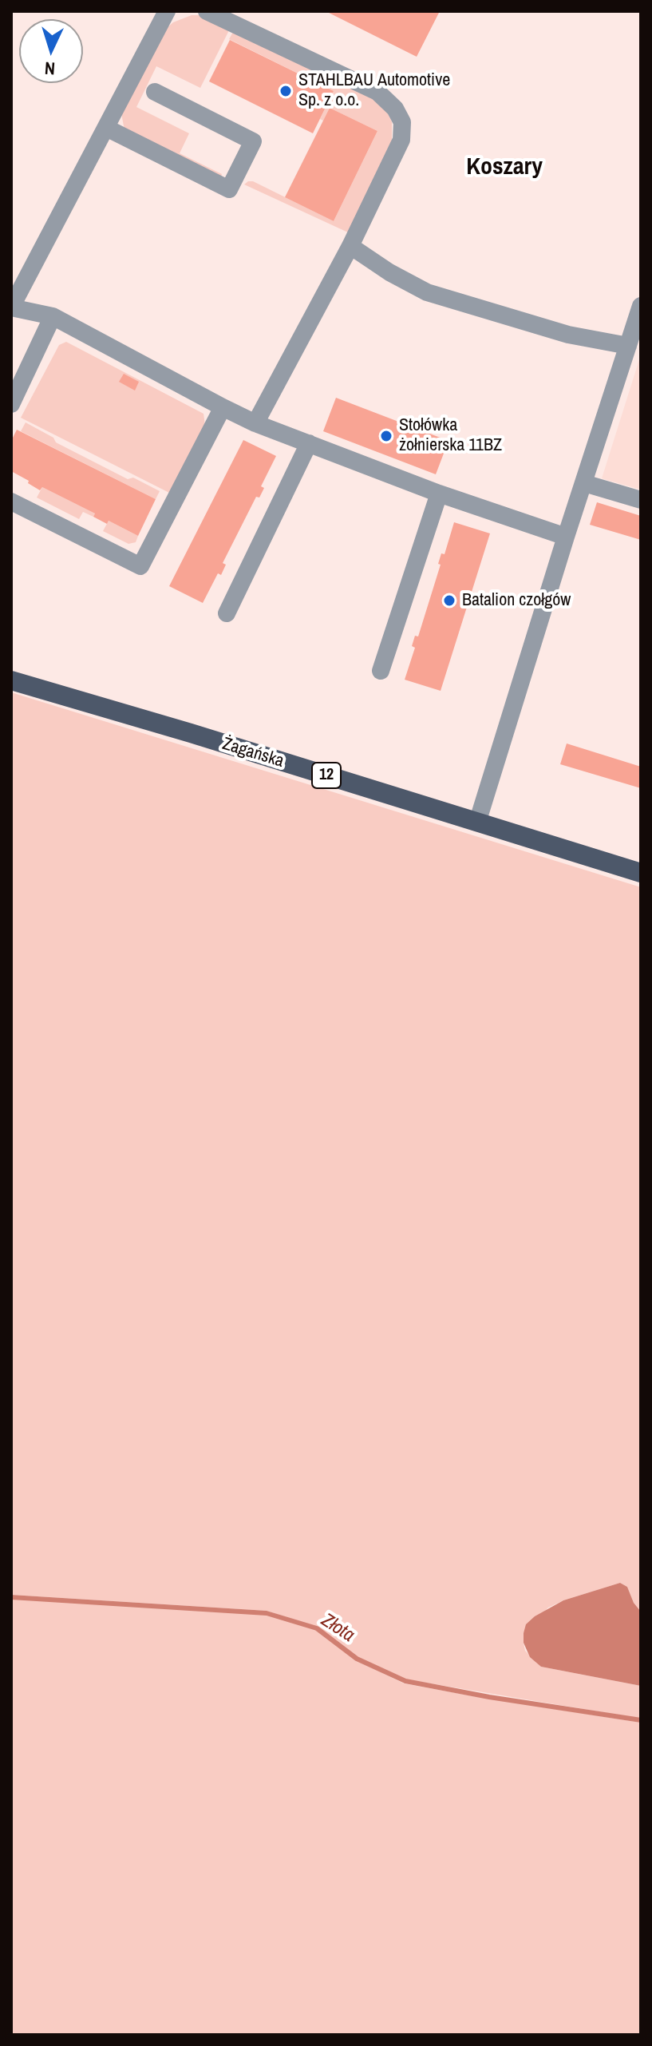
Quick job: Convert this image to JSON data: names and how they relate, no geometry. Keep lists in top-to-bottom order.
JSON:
{
  "streets": {
    "main road": ["Żagańska", "12"]
  },
  "districts": ["Koszary"],
  "water": ["Złota"],
  "places": ["STAHLBAU Automotive Sp. z o.o.", "Stołówka żołnierska 11BZ", "Batalion czołgów"],
  "north": "bottom"
}
